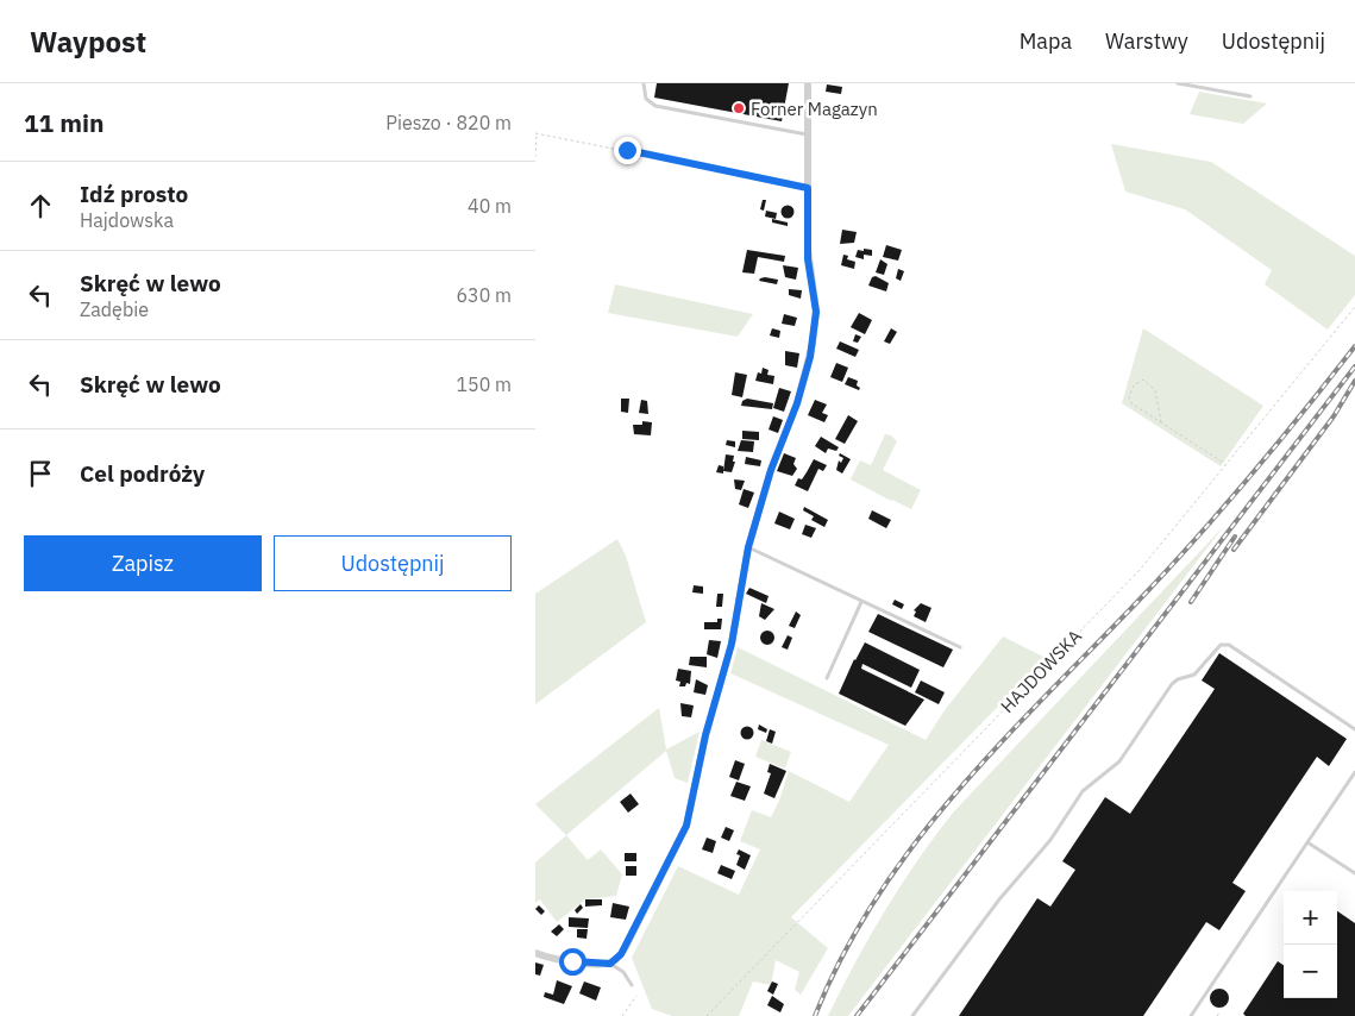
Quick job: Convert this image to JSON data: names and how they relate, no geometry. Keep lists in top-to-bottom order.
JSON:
{
  "streets": {
    "path": ["HAJDOWSKA"]
  },
  "places": ["Forner Magazyn"],
  "page": {
    "header": "Waypost",
    "nav": ["Mapa", "Warstwy", "Udostępnij"],
    "heading": ["11 min", "Pieszo · 820 m"],
    "list": [
      ["Idź prosto", "Hajdowska", "40 m"],
      ["Skręć w lewo", "Zadębie", "630 m"],
      ["Skręć w lewo", "150 m"],
      "Cel podróży"
    ],
    "buttons": ["Zapisz", "Udostępnij"],
    "map_buttons": ["+", "−"]
  }
}
